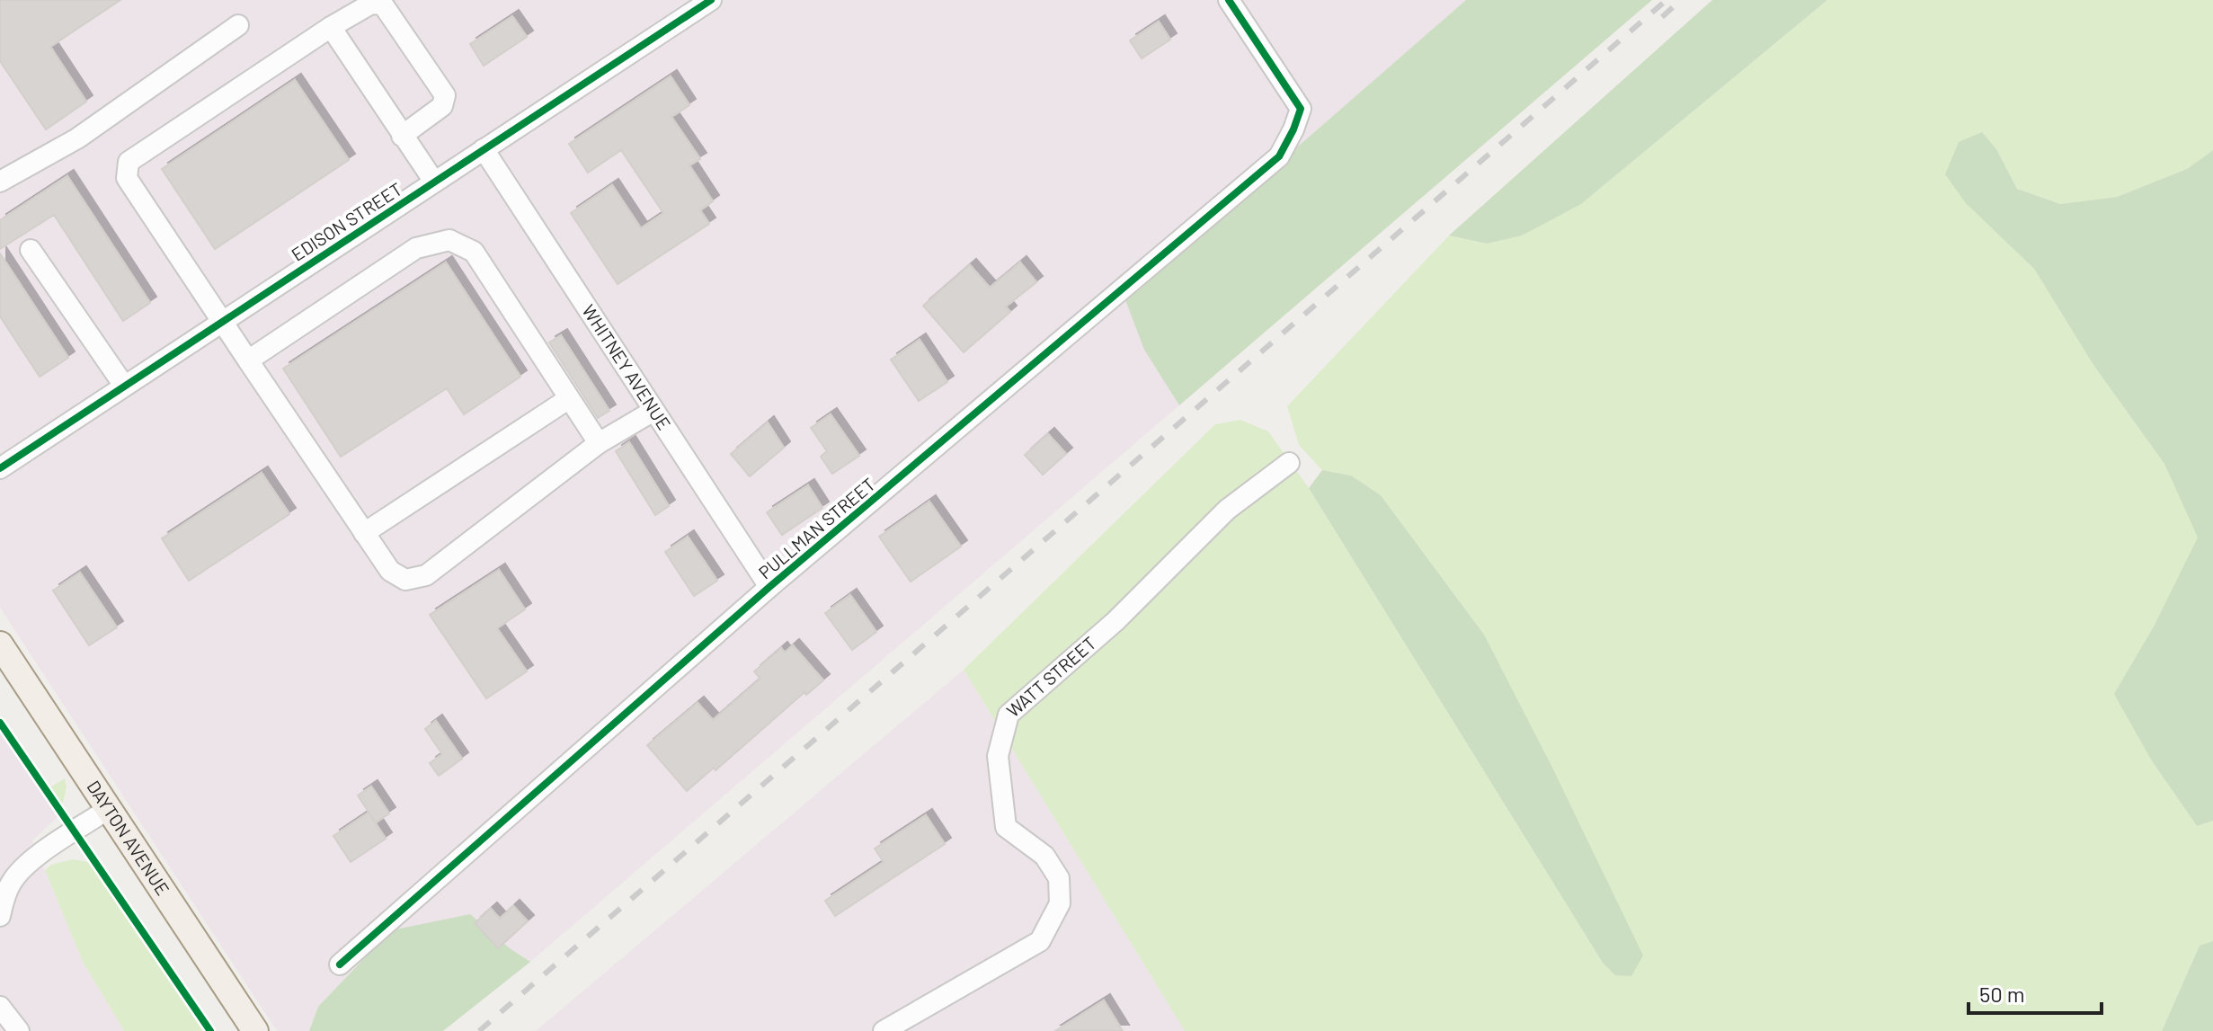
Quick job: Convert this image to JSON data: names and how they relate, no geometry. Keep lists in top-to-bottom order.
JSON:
{
  "streets": {
    "main road": ["DAYTON AVENUE"],
    "street": [
      "EDISON STREET",
      "WHITNEY AVENUE",
      "PULLMAN STREET",
      "WATT STREET"
    ]
  },
  "crossings": [
    ["EDISON STREET", "WHITNEY AVENUE"],
    ["WHITNEY AVENUE", "PULLMAN STREET"]
  ],
  "scale_bar": "50 m"
}
